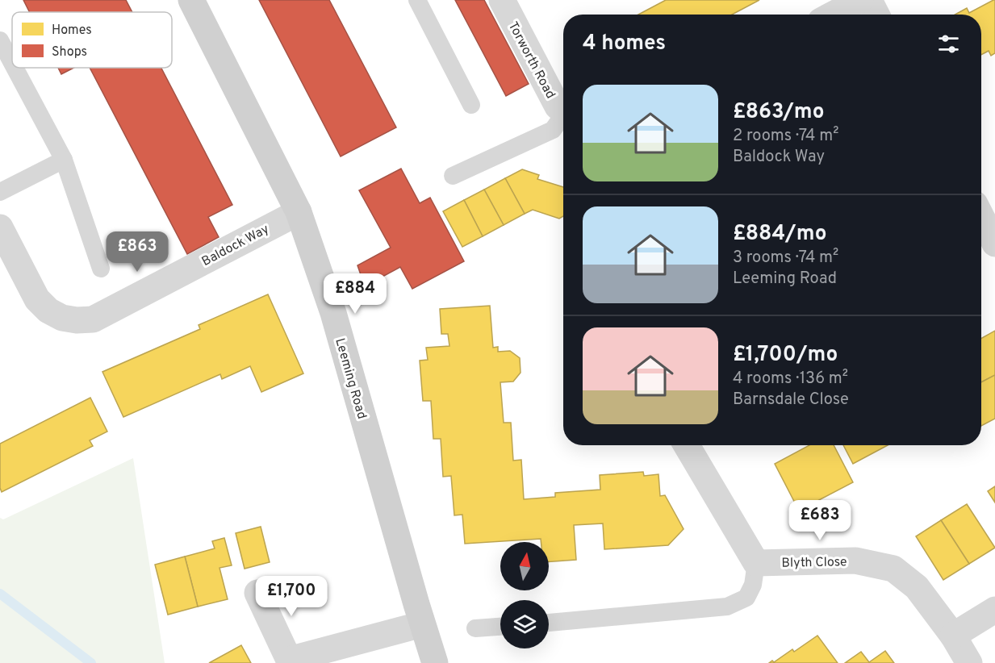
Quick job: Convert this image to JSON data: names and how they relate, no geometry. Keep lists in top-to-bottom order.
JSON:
{
  "streets": {
    "street": [
      "Torworth Road",
      "Baldock Way",
      "Leeming Road",
      "Blyth Close"
    ]
  },
  "crossings": [
    ["Baldock Way", "Leeming Road"]
  ],
  "legend": ["Homes", "Shops"],
  "north": "top",
  "page": {
    "heading": "4 homes",
    "list": [
      {
        "name": "£863/mo",
        "note": "2 rooms · 74 m² · Baldock Way"
      },
      {
        "name": "£884/mo",
        "note": "3 rooms · 74 m² · Leeming Road"
      },
      {
        "name": "£1,700/mo",
        "note": "4 rooms · 136 m² · Barnsdale Close"
      }
    ],
    "price": [
      "£863",
      "£884",
      "£683",
      "£1,700"
    ]
  }
}
